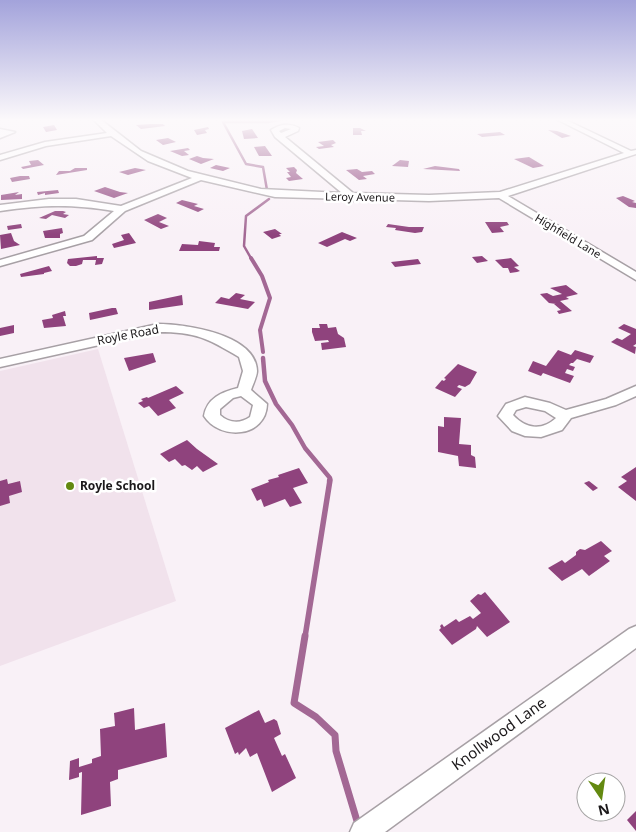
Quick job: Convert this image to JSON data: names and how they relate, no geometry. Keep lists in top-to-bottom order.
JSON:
{
  "streets": {
    "street": [
      "Leroy Avenue",
      "Highfield Lane",
      "Royle Road",
      "Knollwood Lane"
    ]
  },
  "crossings": [
    ["Leroy Avenue", "Highfield Lane"]
  ],
  "places": ["Royle School"],
  "north": "bottom"
}
